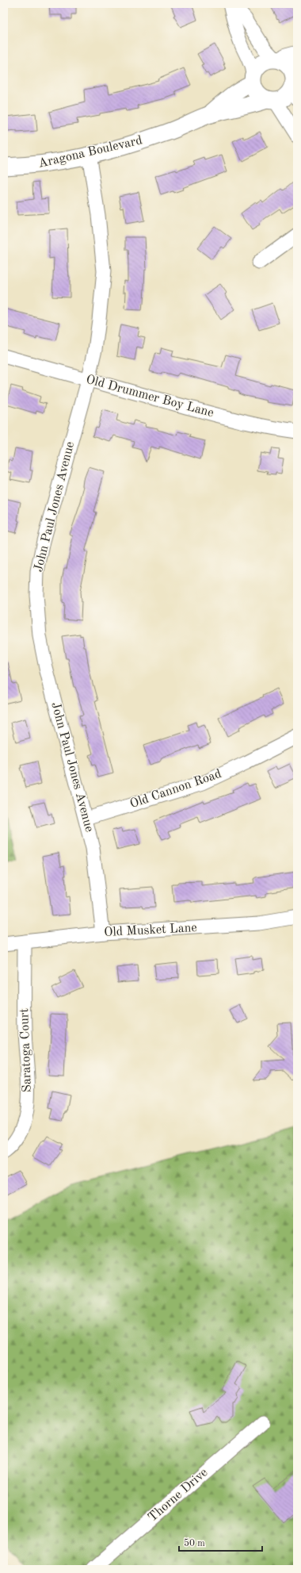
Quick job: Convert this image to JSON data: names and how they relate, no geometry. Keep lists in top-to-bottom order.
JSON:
{
  "streets": {
    "street": [
      "Aragona Boulevard",
      "Old Drummer Boy Lane",
      "John Paul Jones Avenue",
      "Old Cannon Road",
      "Old Musket Lane",
      "Saratoga Court",
      "Thorne Drive"
    ]
  },
  "crossings": [
    ["Aragona Boulevard", "John Paul Jones Avenue"],
    ["Old Drummer Boy Lane", "John Paul Jones Avenue"],
    ["John Paul Jones Avenue", "Old Cannon Road"],
    ["John Paul Jones Avenue", "Old Musket Lane"],
    ["Old Musket Lane", "Saratoga Court"]
  ],
  "scale_bar": "50 m"
}
